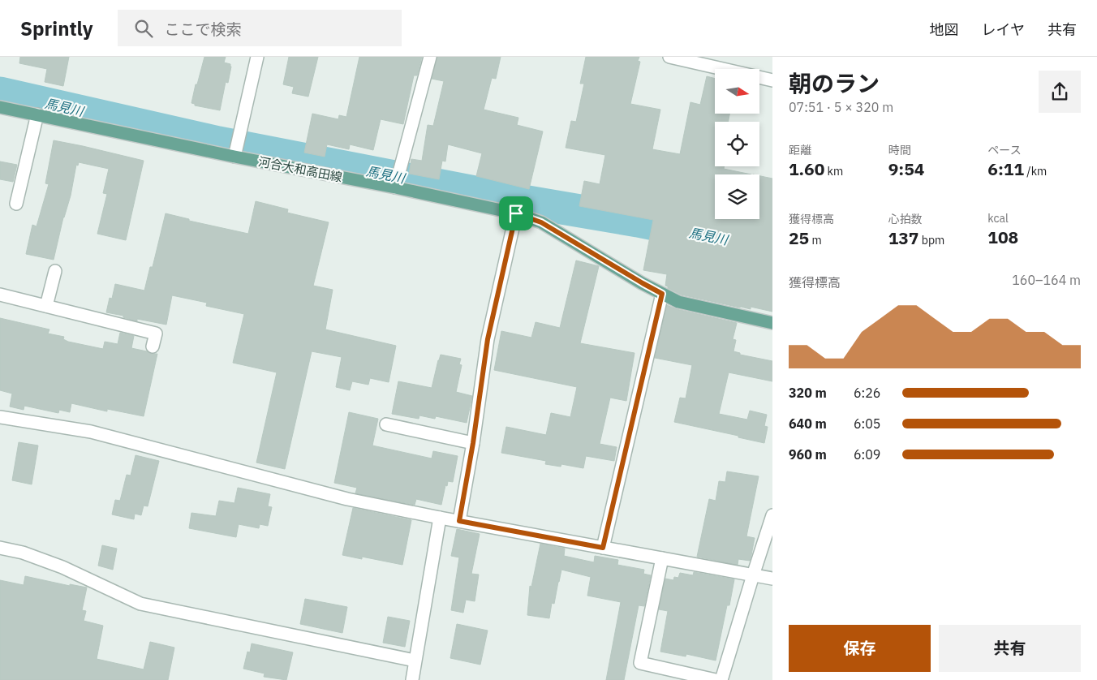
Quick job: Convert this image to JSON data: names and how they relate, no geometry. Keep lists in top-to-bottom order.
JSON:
{
  "streets": {
    "main road": ["河合大和高田線"]
  },
  "water": ["馬見川"],
  "north": "right",
  "page": {
    "header": "Sprintly",
    "search": "ここで検索",
    "nav": ["地図", "レイヤ", "共有"],
    "heading": ["朝のラン", "07:51 · 5 × 320 m"],
    "stats": [
      ["距離", "1.60 km"],
      ["時間", "9:54"],
      ["ペース", "6:11 /km"],
      ["獲得標高", "25 m"],
      ["心拍数", "137 bpm"],
      ["kcal", "108"]
    ],
    "chart": ["獲得標高", "160–164 m"],
    "list": [
      {
        "name": "320 m",
        "note": "6:26"
      },
      {
        "name": "640 m",
        "note": "6:05"
      },
      {
        "name": "960 m",
        "note": "6:09"
      }
    ],
    "buttons": ["保存", "共有"]
  }
}
